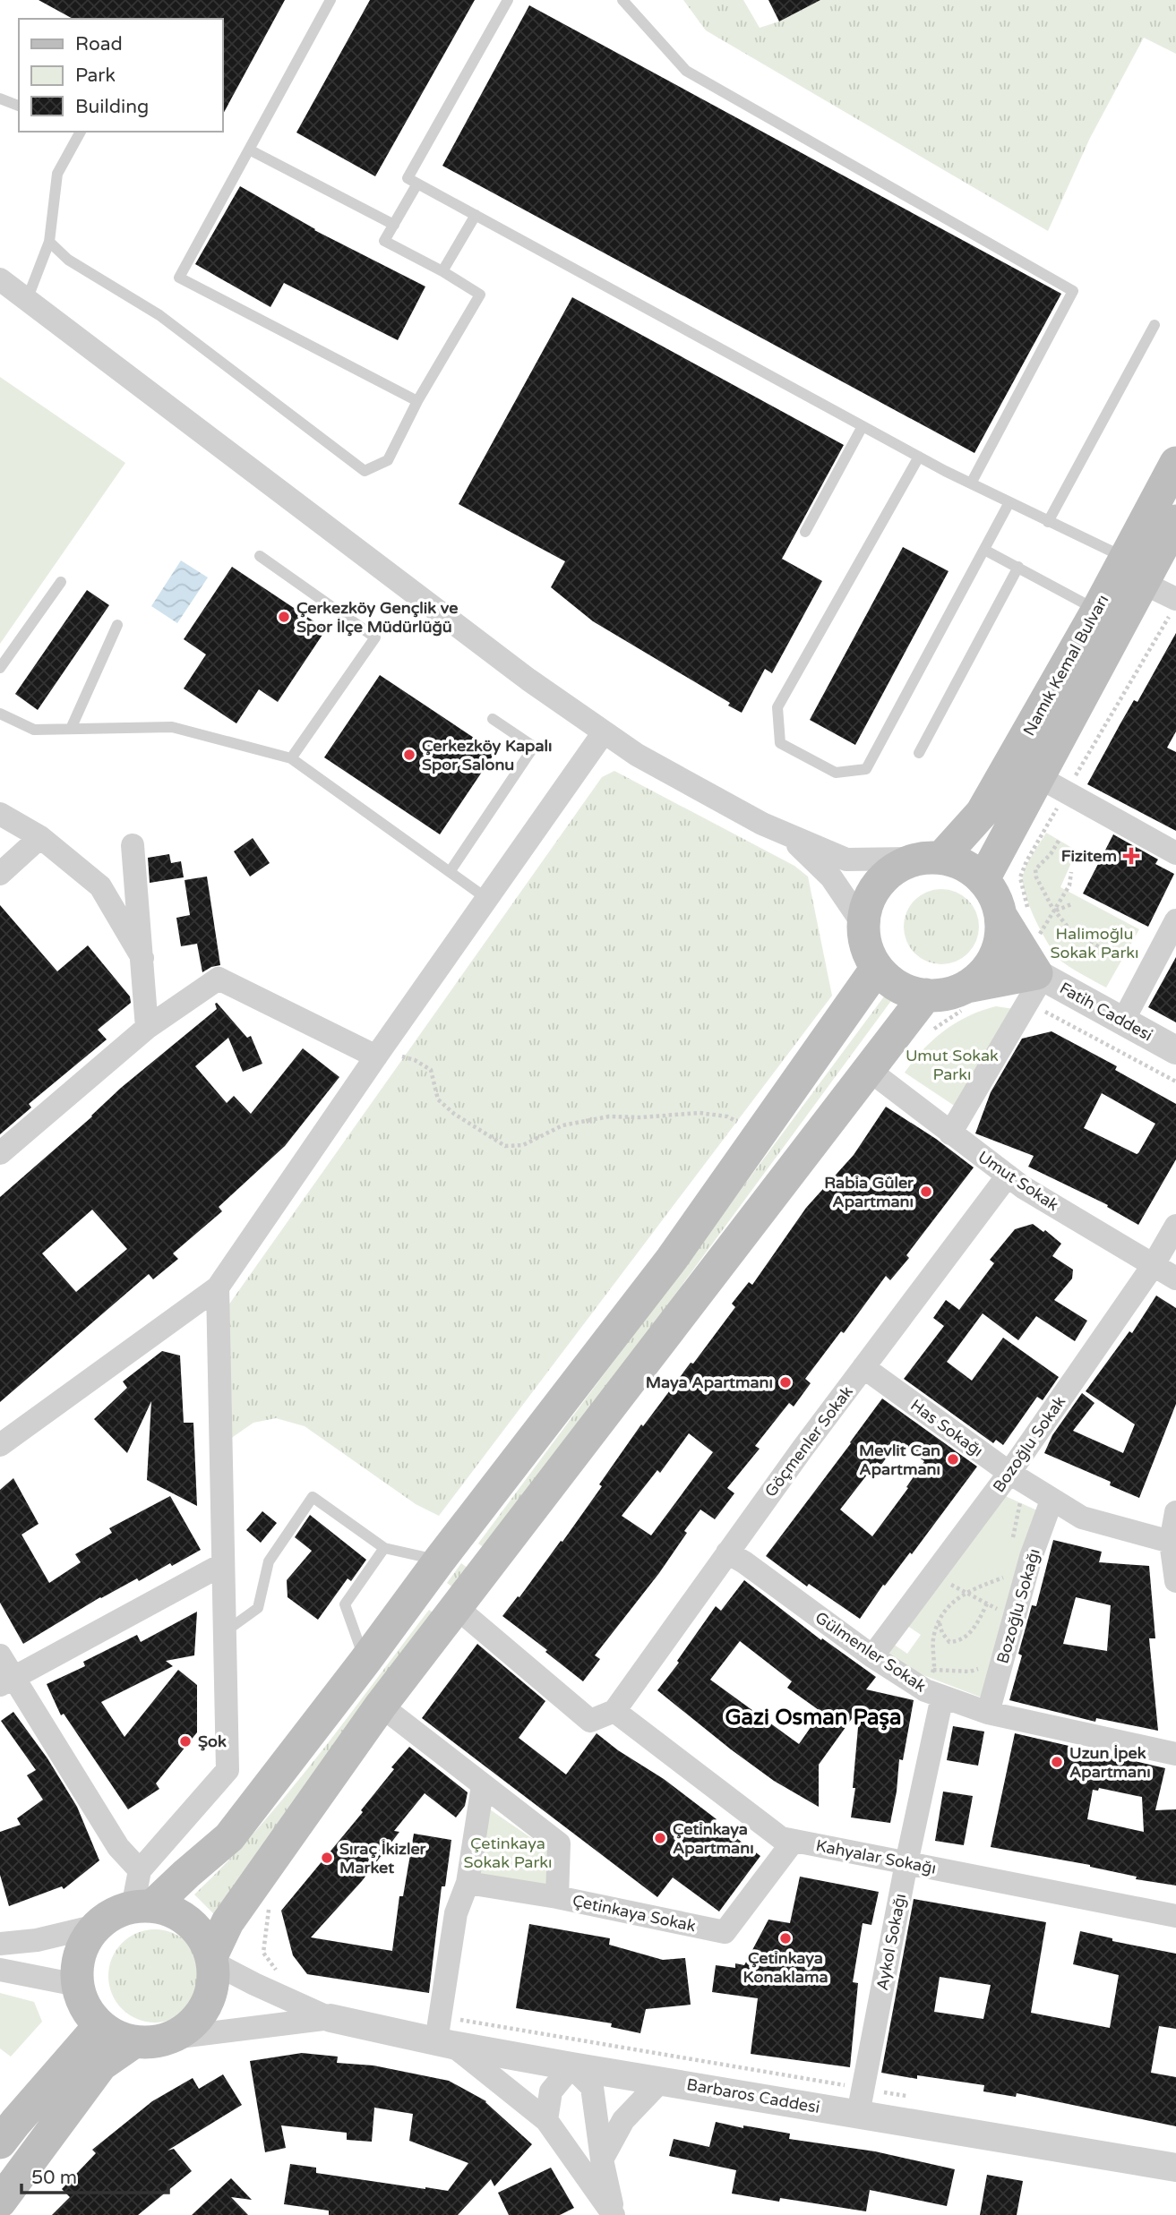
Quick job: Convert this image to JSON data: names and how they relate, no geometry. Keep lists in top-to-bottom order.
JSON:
{
  "streets": {
    "main road": ["Namık Kemal Bulvarı"],
    "street": [
      "Fatih Caddesi",
      "Umut Sokak",
      "Has Sokağı",
      "Göçmenler Sokak",
      "Bozoğlu Sokak",
      "Bozoğlu Sokağı",
      "Gülmenler Sokak",
      "Kahyalar Sokağı",
      "Çetinkaya Sokak",
      "Aykol Sokağı",
      "Barbaros Caddesi"
    ]
  },
  "crossings": [
    ["Umut Sokak", "Göçmenler Sokak"],
    ["Umut Sokak", "Bozoğlu Sokak"],
    ["Has Sokağı", "Göçmenler Sokak"],
    ["Has Sokağı", "Bozoğlu Sokak"],
    ["Has Sokağı", "Bozoğlu Sokağı"],
    ["Göçmenler Sokak", "Gülmenler Sokak"],
    ["Göçmenler Sokak", "Kahyalar Sokağı"],
    ["Bozoğlu Sokak", "Gülmenler Sokak"],
    ["Bozoğlu Sokağı", "Gülmenler Sokak"],
    ["Gülmenler Sokak", "Aykol Sokağı"],
    ["Kahyalar Sokağı", "Çetinkaya Sokak"],
    ["Kahyalar Sokağı", "Aykol Sokağı"],
    ["Aykol Sokağı", "Barbaros Caddesi"]
  ],
  "districts": ["Gazi Osman Paşa"],
  "parks": ["Halimoğlu Sokak Parkı", "Umut Sokak Parkı", "Çetinkaya Sokak Parkı"],
  "places": {
    "other": [
      "Çerkezköy Gençlik ve Spor İlçe Müdürlüğü",
      "Çerkezköy Kapalı Spor Salonu",
      "Rabia Güler Apartmanı",
      "Maya Apartmanı",
      "Mevlit Can Apartmanı",
      "Şok",
      "Uzun İpek Apartmanı",
      "Çetinkaya Apartmanı",
      "Sıraç İkizler Market",
      "Çetinkaya Konaklama"
    ],
    "health": ["Fizitem"]
  },
  "legend": ["Road", "Park", "Building"],
  "scale_bar": "50 m"
}
